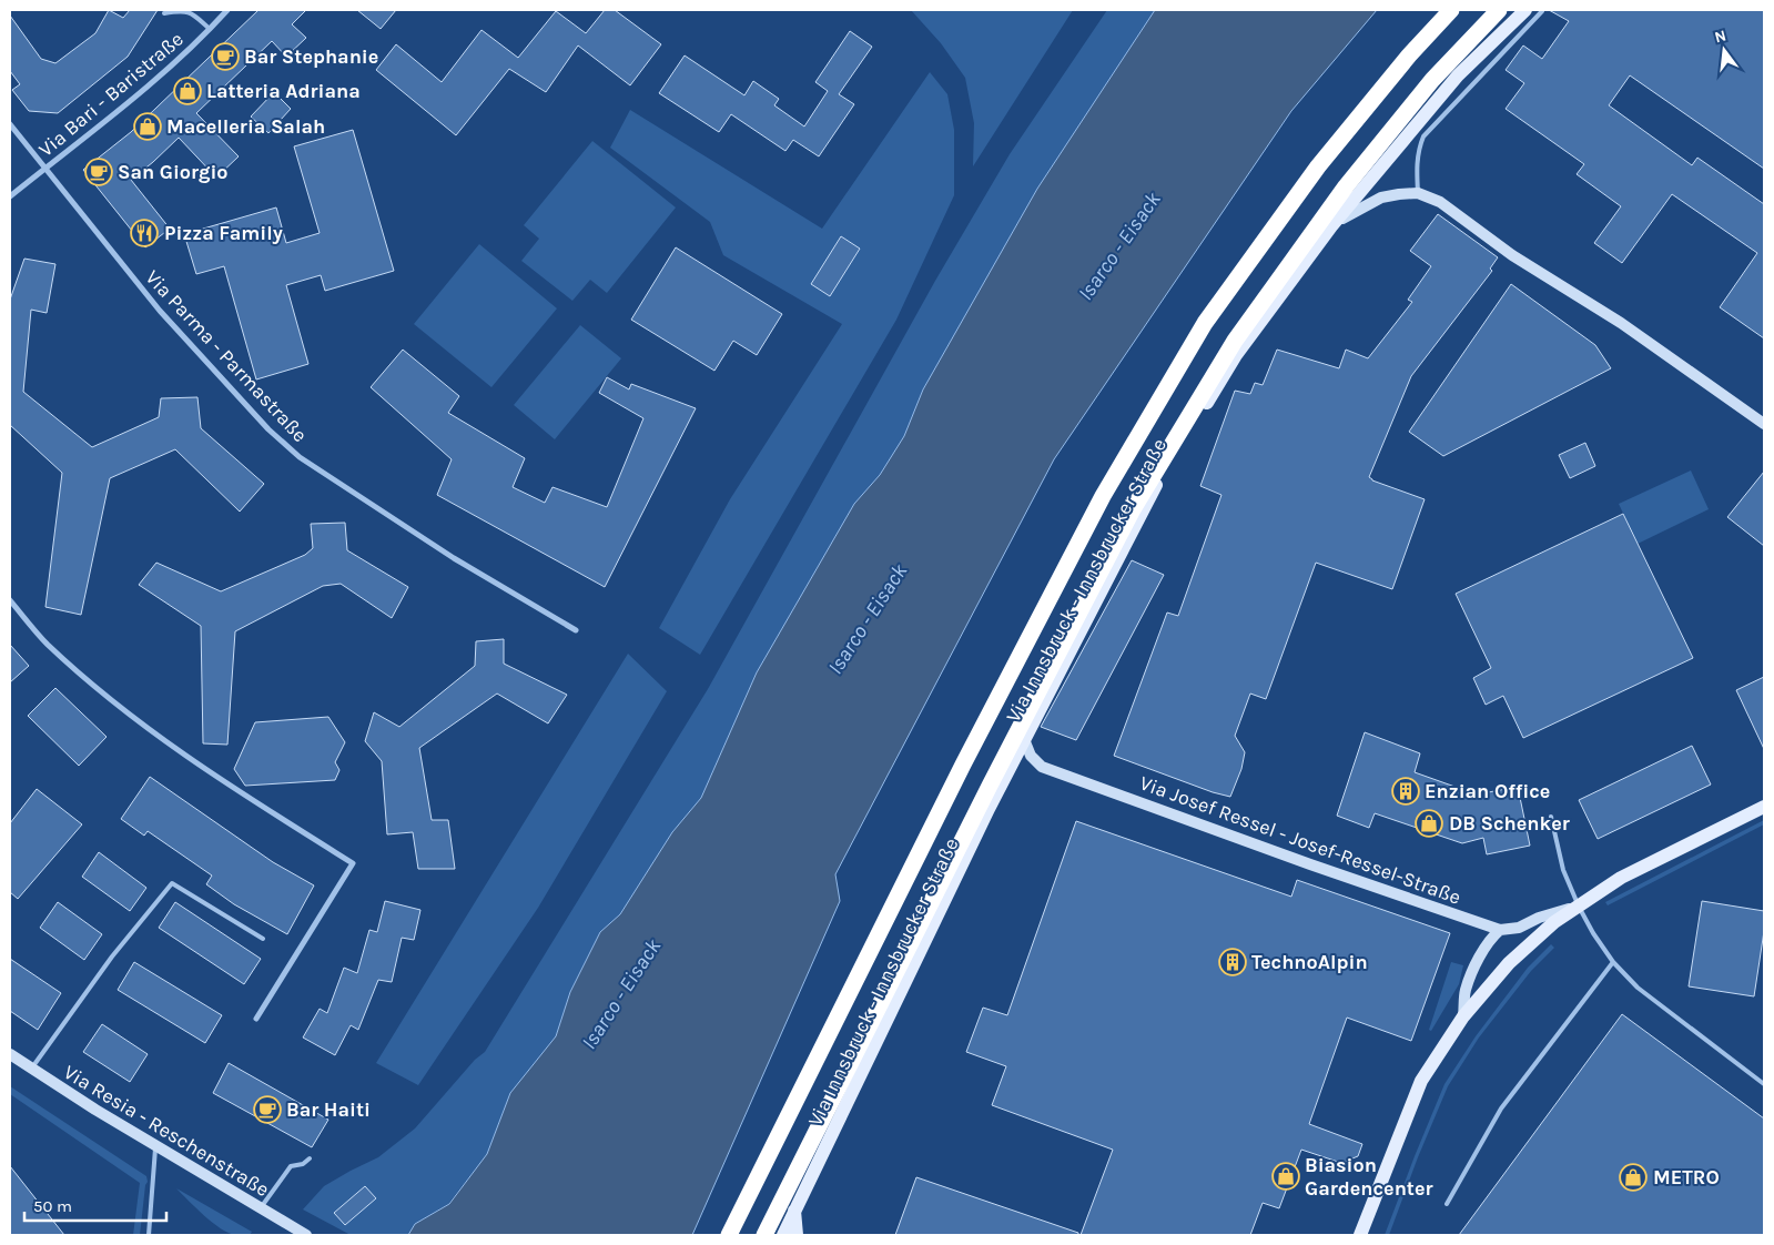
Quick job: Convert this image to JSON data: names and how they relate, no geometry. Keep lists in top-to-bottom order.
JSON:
{
  "streets": {
    "main road": ["Via Innsbruck - Innsbrucker Straße", "Via Josef Ressel - Josef-Ressel-Straße", "Via Resia - Reschenstraße"],
    "street": ["Via Bari - Baristraße", "Via Parma - Parmastraße"]
  },
  "crossings": [
    ["Via Bari - Baristraße", "Via Parma - Parmastraße"],
    ["Via Innsbruck - Innsbrucker Straße", "Via Josef Ressel - Josef-Ressel-Straße"]
  ],
  "water": ["Isarco - Eisack"],
  "places": {
    "cafe": ["Bar Stephanie", "San Giorgio", "Bar Haiti"],
    "shop": [
      "Latteria Adriana",
      "Macelleria Salah",
      "DB Schenker",
      "Biasion Gardencenter",
      "METRO"
    ],
    "restaurant": ["Pizza Family"],
    "building": ["Enzian Office", "TechnoAlpin"]
  },
  "scale_bar": "50 m",
  "north": "top"
}
